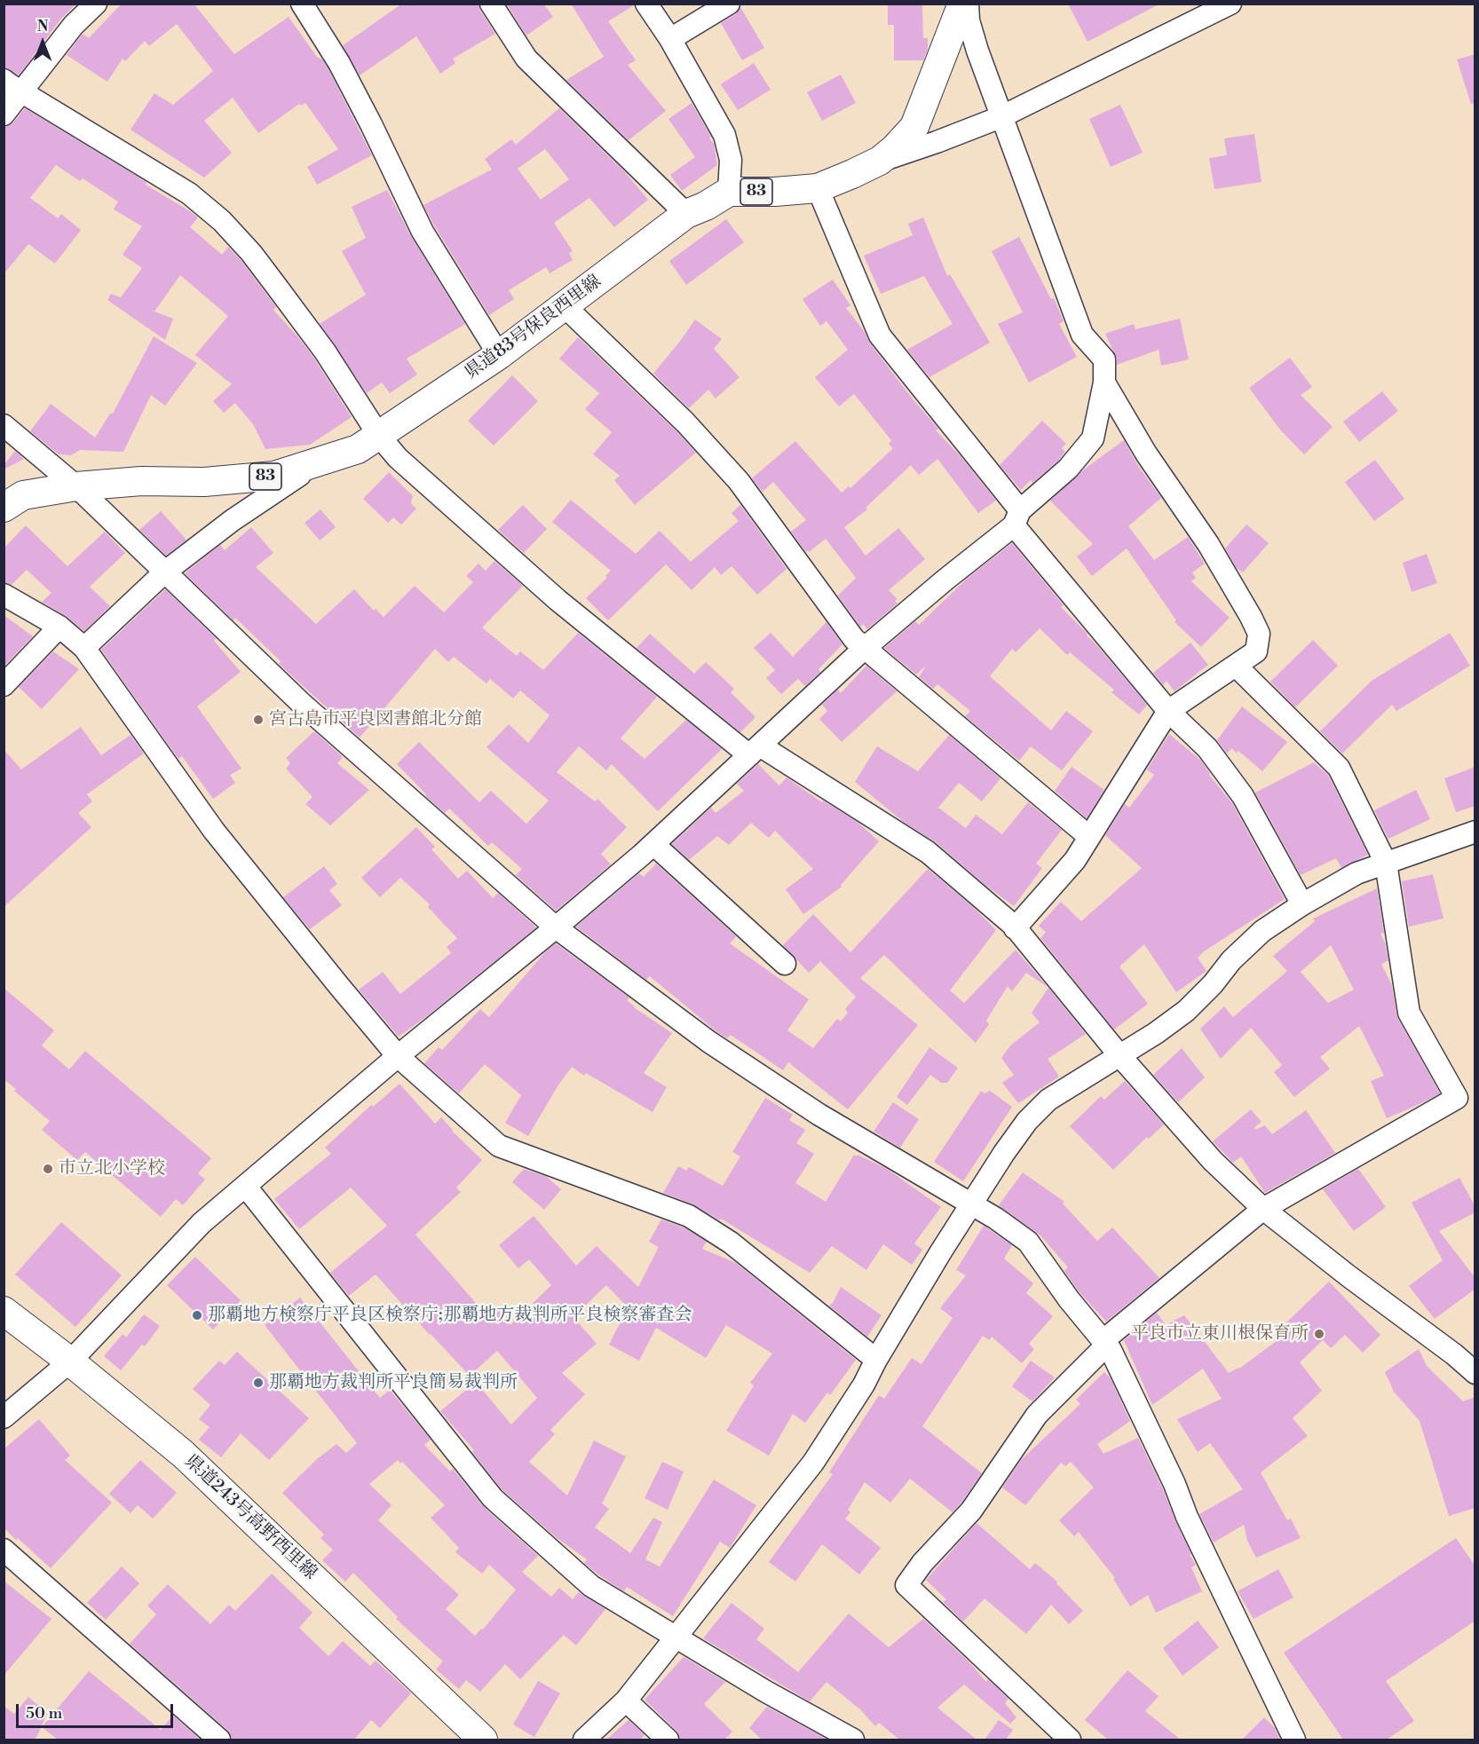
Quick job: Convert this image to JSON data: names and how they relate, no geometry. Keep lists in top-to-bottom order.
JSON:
{
  "streets": {
    "main road": ["83", "県道83号保良西里線", "県道243号高野西里線"]
  },
  "crossings": [
    ["83", "県道83号保良西里線"]
  ],
  "places": [
    "宮古島市平良図書館北分館",
    "市立北小学校",
    "那覇地方検察庁平良区検察庁;那覇地方裁判所平良検察審査会",
    "平良市立東川根保育所",
    "那覇地方裁判所平良簡易裁判所"
  ],
  "scale_bar": "50 m",
  "north": "top"
}
